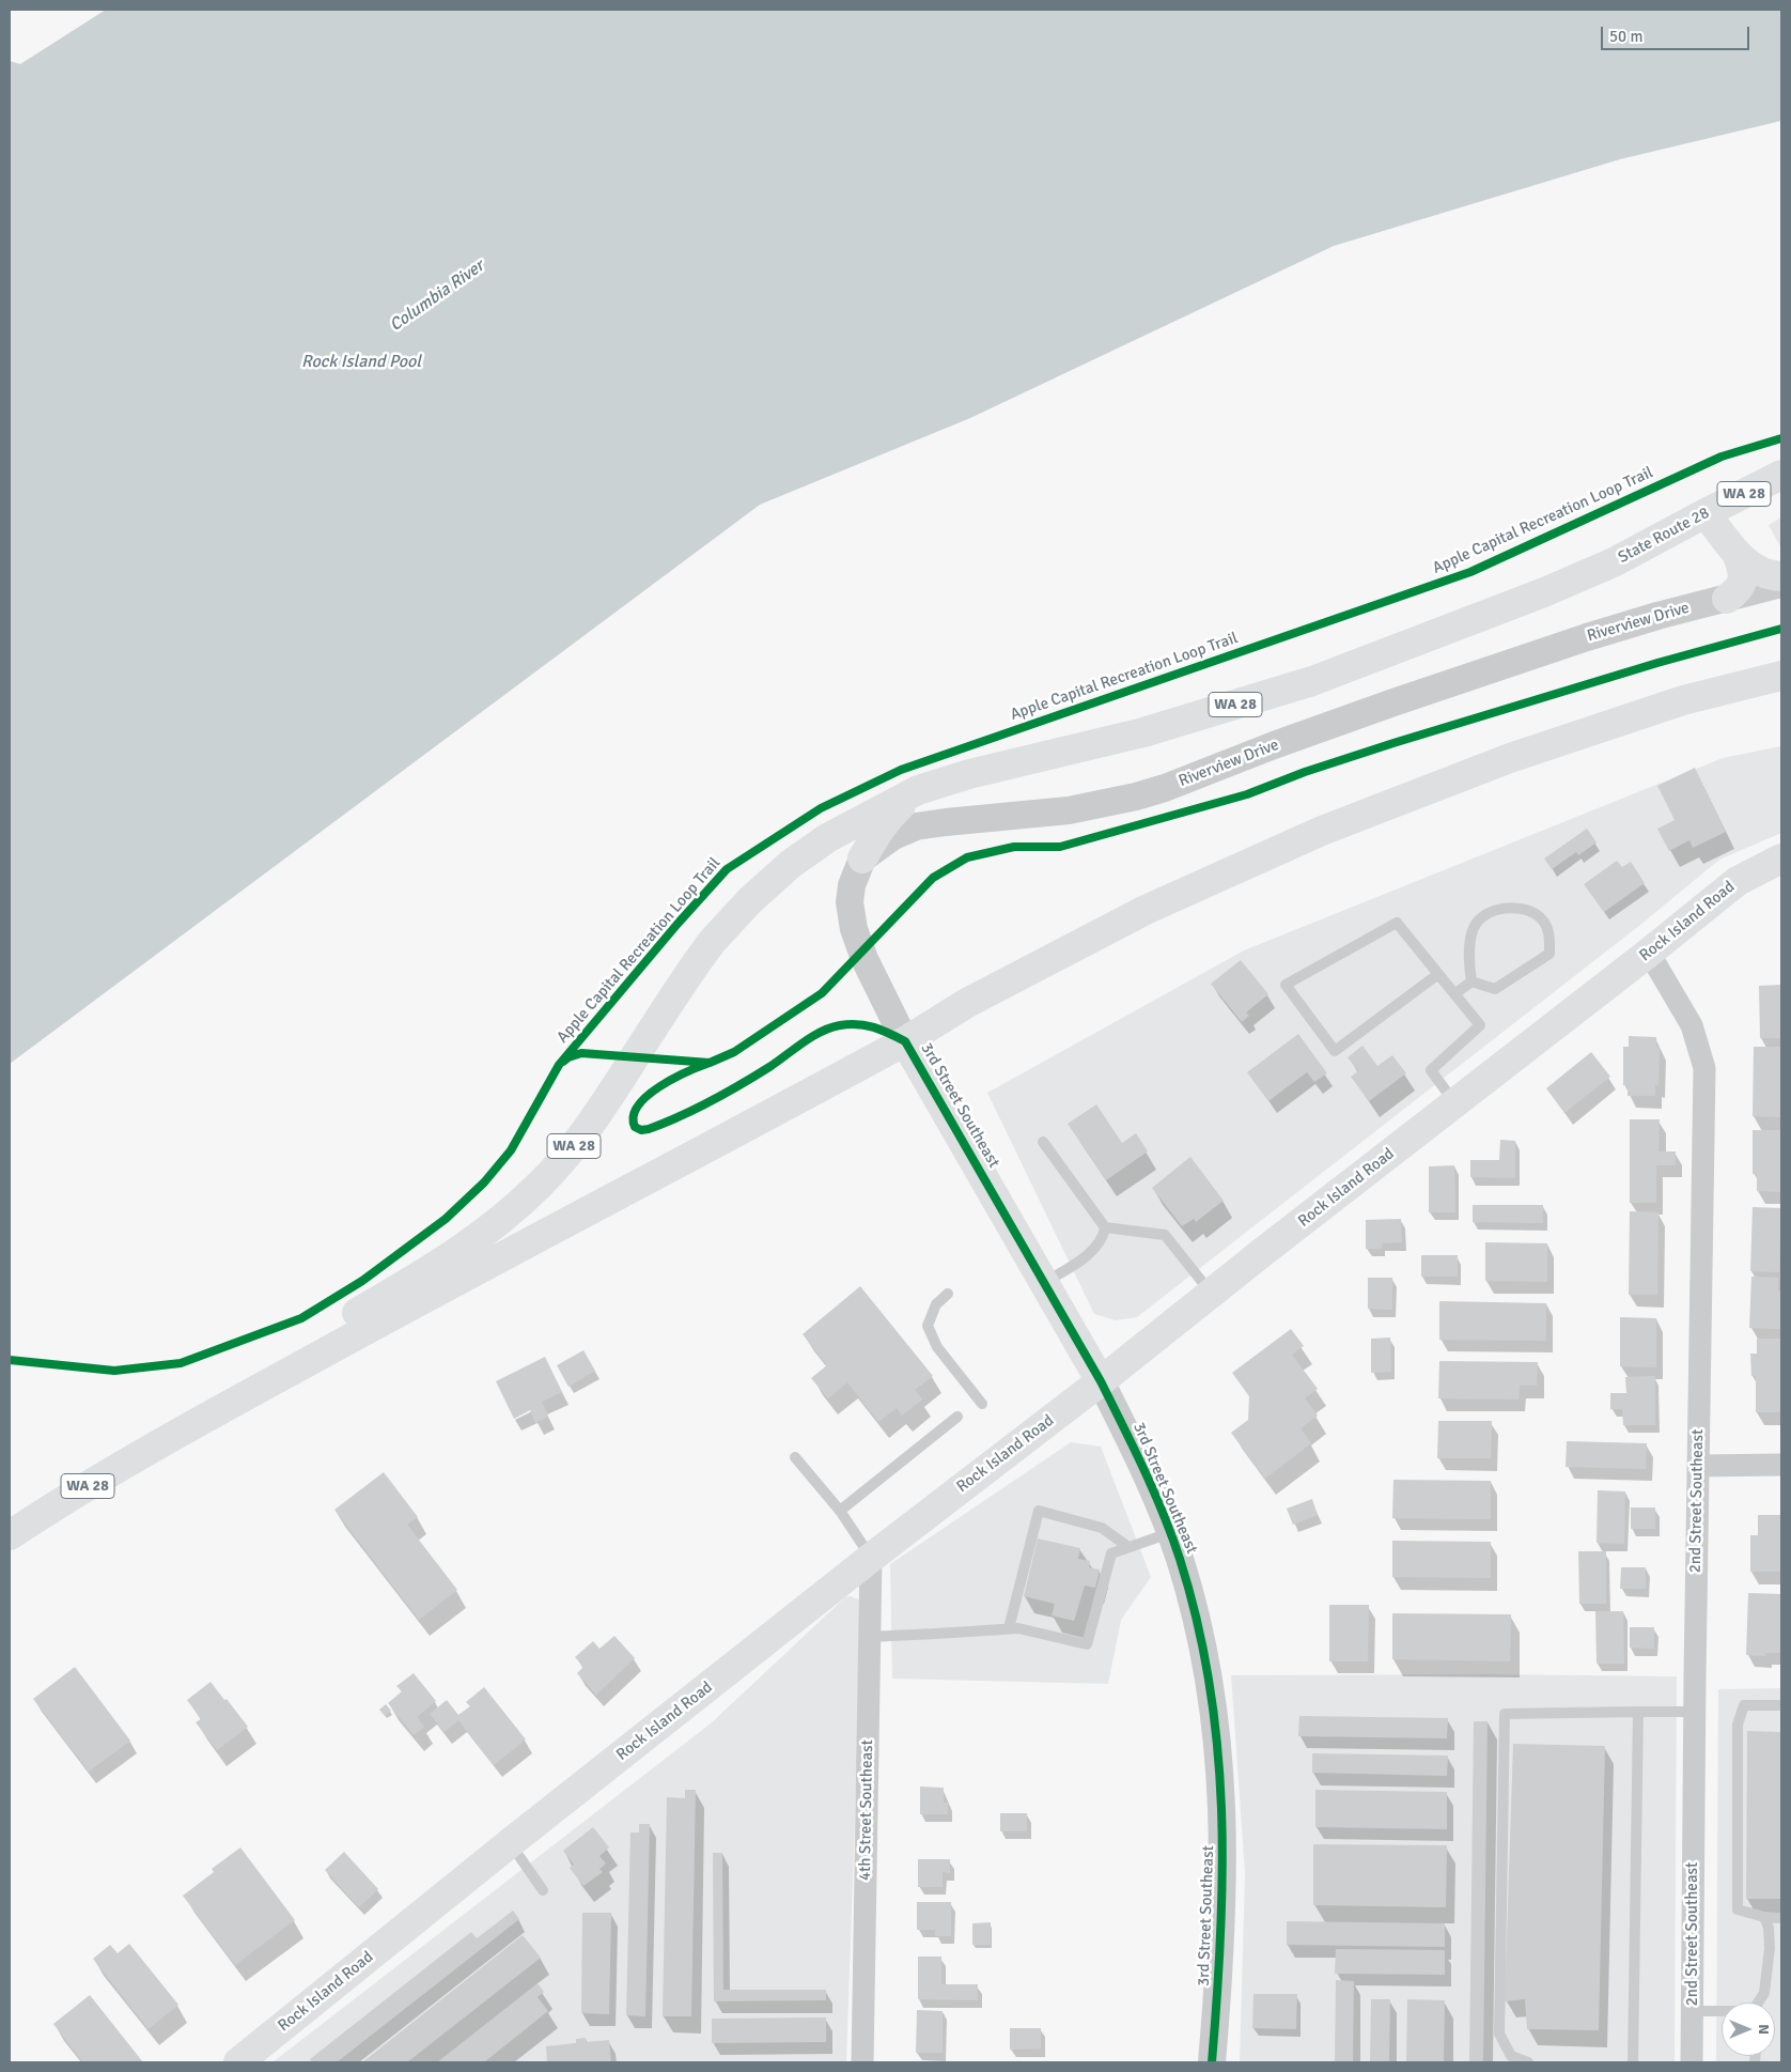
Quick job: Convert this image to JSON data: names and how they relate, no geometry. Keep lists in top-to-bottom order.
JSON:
{
  "streets": {
    "main road": [
      "WA 28",
      "State Route 28",
      "Rock Island Road",
      "3rd Street Southeast"
    ],
    "street": ["Riverview Drive", "2nd Street Southeast", "4th Street Southeast"],
    "cycle path": ["Apple Capital Recreation Loop Trail"]
  },
  "crossings": [
    ["WA 28", "State Route 28"],
    ["Riverview Drive", "3rd Street Southeast"],
    ["Rock Island Road", "3rd Street Southeast"],
    ["Rock Island Road", "2nd Street Southeast"],
    ["Rock Island Road", "4th Street Southeast"]
  ],
  "water": ["Columbia River", "Rock Island Pool"],
  "scale_bar": "50 m",
  "north": "right"
}
